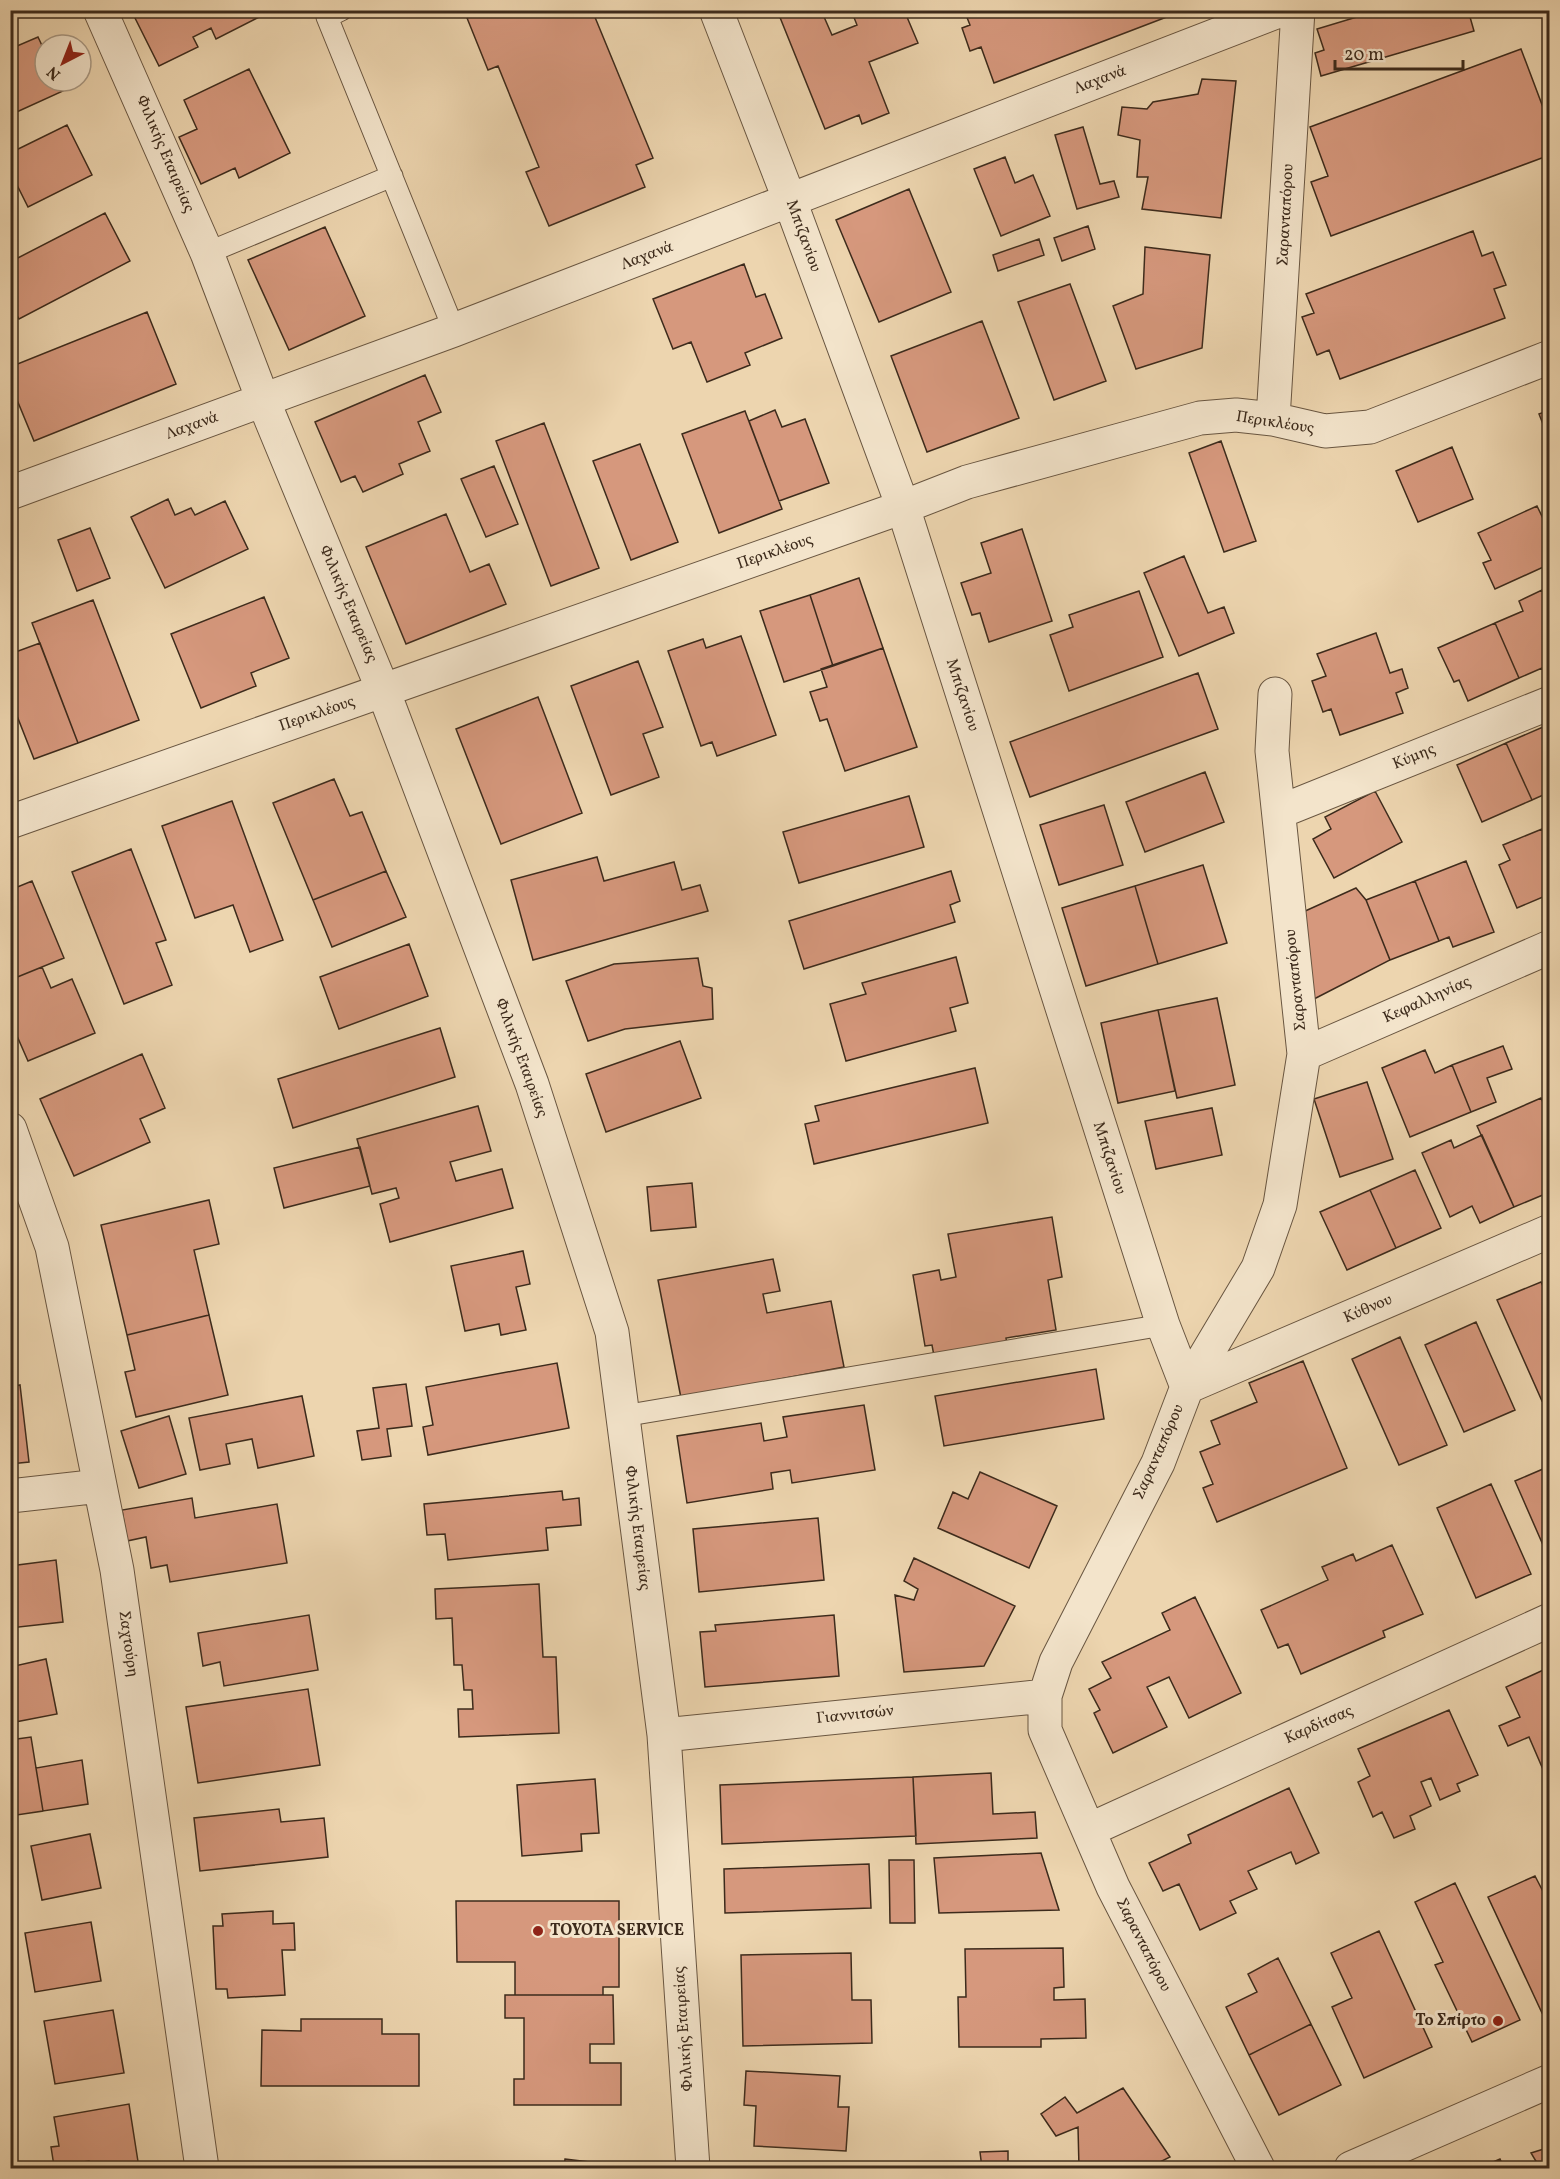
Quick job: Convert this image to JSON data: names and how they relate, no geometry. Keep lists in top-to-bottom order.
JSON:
{
  "streets": {
    "street": [
      "Λαχανά",
      "Φιλικής Εταιρείας",
      "Σαρανταπόρου",
      "Μπιζανίου",
      "Περικλέους",
      "Κύμης",
      "Κεφαλληνίας",
      "Κύθνου",
      "Σαχτούρη",
      "Γιαννιτσών",
      "Καρδίτσας"
    ]
  },
  "crossings": [
    ["Λαχανά", "Φιλικής Εταιρείας"],
    ["Λαχανά", "Μπιζανίου"],
    ["Φιλικής Εταιρείας", "Περικλέους"],
    ["Φιλικής Εταιρείας", "Γιαννιτσών"],
    ["Σαρανταπόρου", "Μπιζανίου"],
    ["Σαρανταπόρου", "Περικλέους"],
    ["Σαρανταπόρου", "Κύμης"],
    ["Σαρανταπόρου", "Κεφαλληνίας"],
    ["Σαρανταπόρου", "Κύθνου"],
    ["Σαρανταπόρου", "Γιαννιτσών"],
    ["Σαρανταπόρου", "Καρδίτσας"],
    ["Μπιζανίου", "Περικλέους"],
    ["Μπιζανίου", "Κύθνου"]
  ],
  "places": ["TOYOTA SERVICE", "Το Σπίρτο"],
  "scale_bar": "20 m",
  "north": "bottom left"
}
